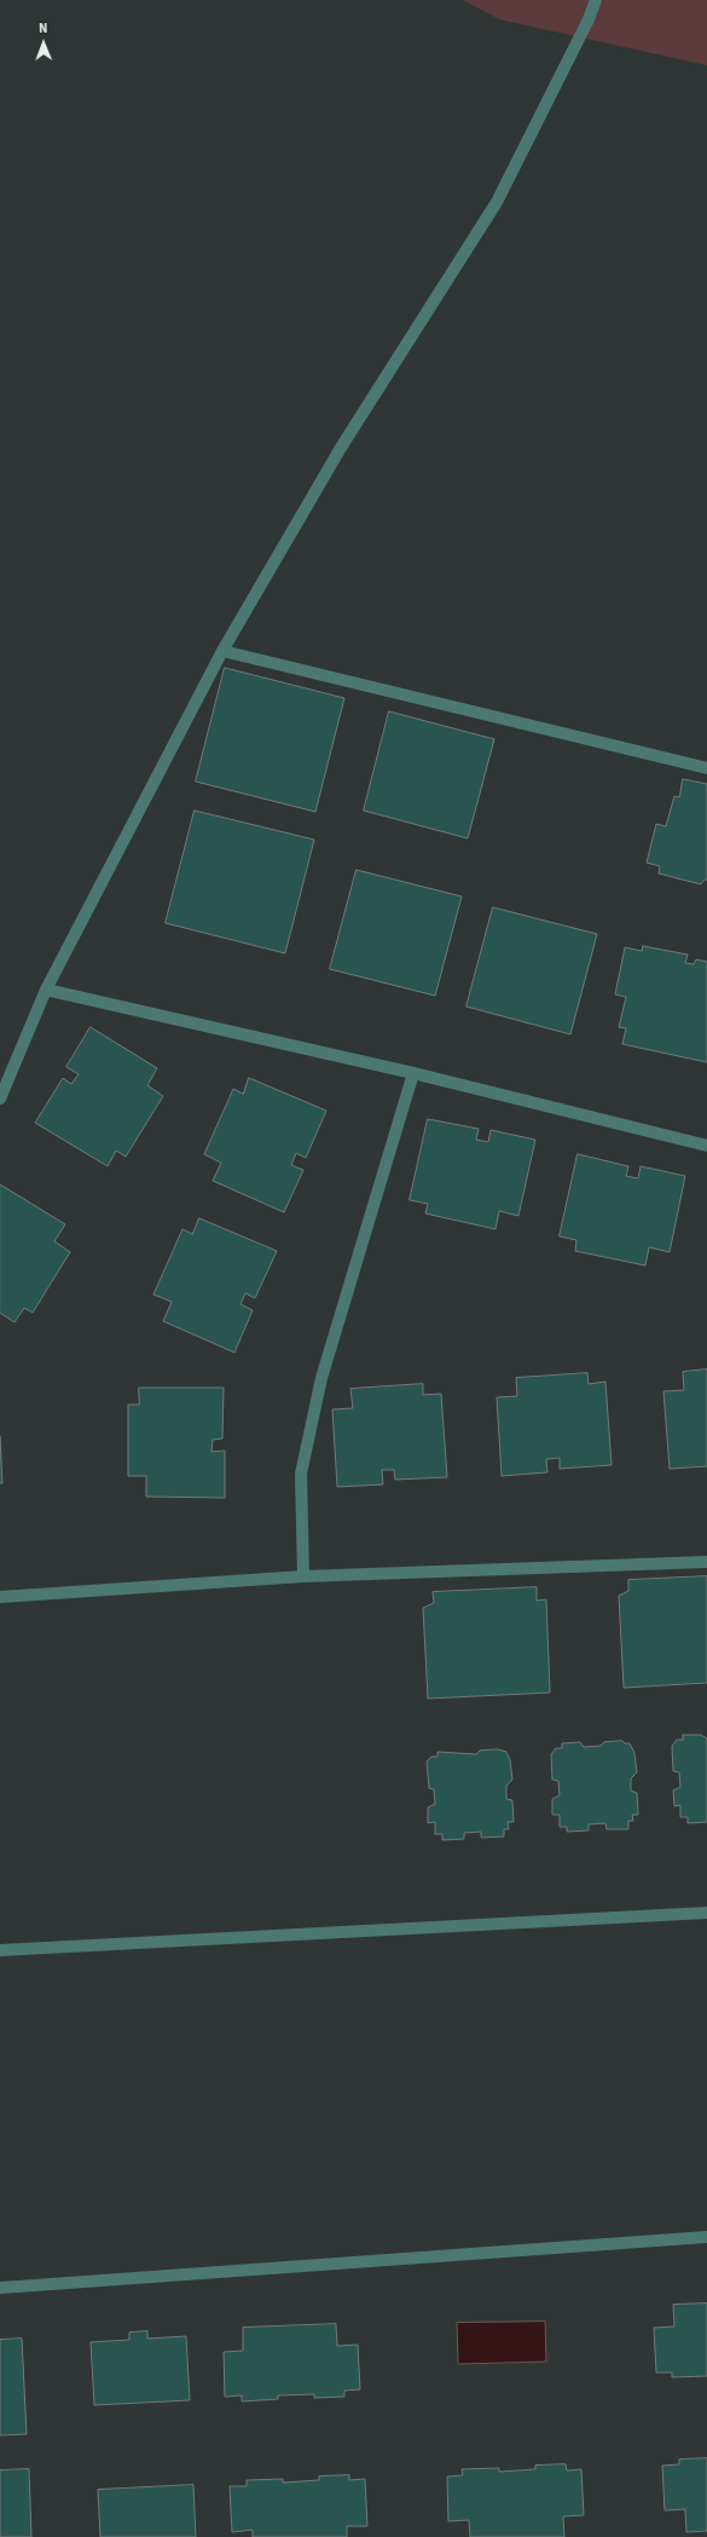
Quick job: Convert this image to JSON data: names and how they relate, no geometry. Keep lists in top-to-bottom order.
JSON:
{
  "north": "top"
}
